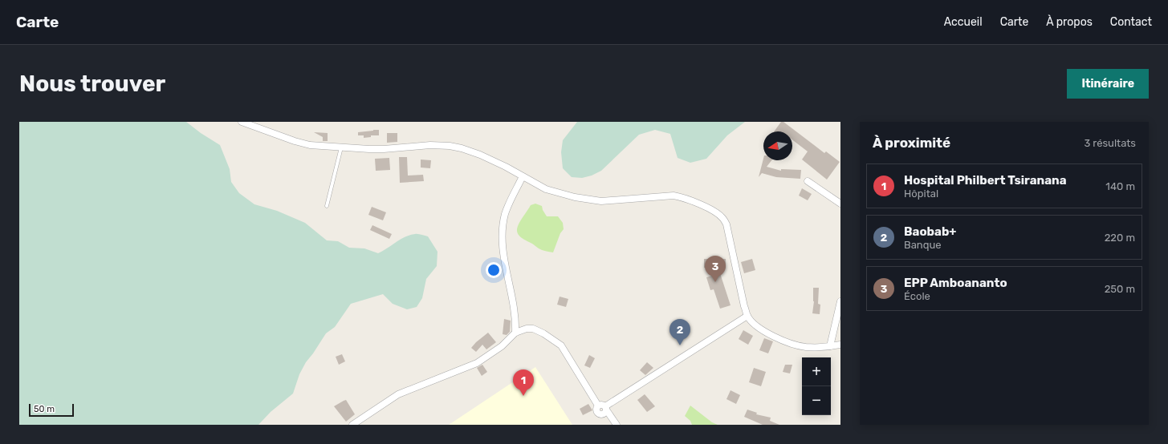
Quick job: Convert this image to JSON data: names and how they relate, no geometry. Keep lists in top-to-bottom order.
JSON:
{
  "scale_bar": "50 m",
  "north": "left",
  "page": {
    "header": "Carte",
    "nav": [
      "Accueil",
      "Carte",
      "À propos",
      "Contact"
    ],
    "buttons": "Itinéraire",
    "title": "Nous trouver",
    "heading": ["À proximité", "3 résultats"],
    "list": [
      {
        "mark": "1",
        "name": "Hospital Philbert Tsiranana",
        "note": "Hôpital",
        "value": "140 m"
      },
      {
        "mark": "2",
        "name": "Baobab+",
        "note": "Banque",
        "value": "220 m"
      },
      {
        "mark": "3",
        "name": "EPP Amboananto",
        "note": "École",
        "value": "250 m"
      }
    ],
    "pins": ["3", "2", "1"],
    "map_buttons": ["+", "−"],
    "scale": "50 m"
  }
}
